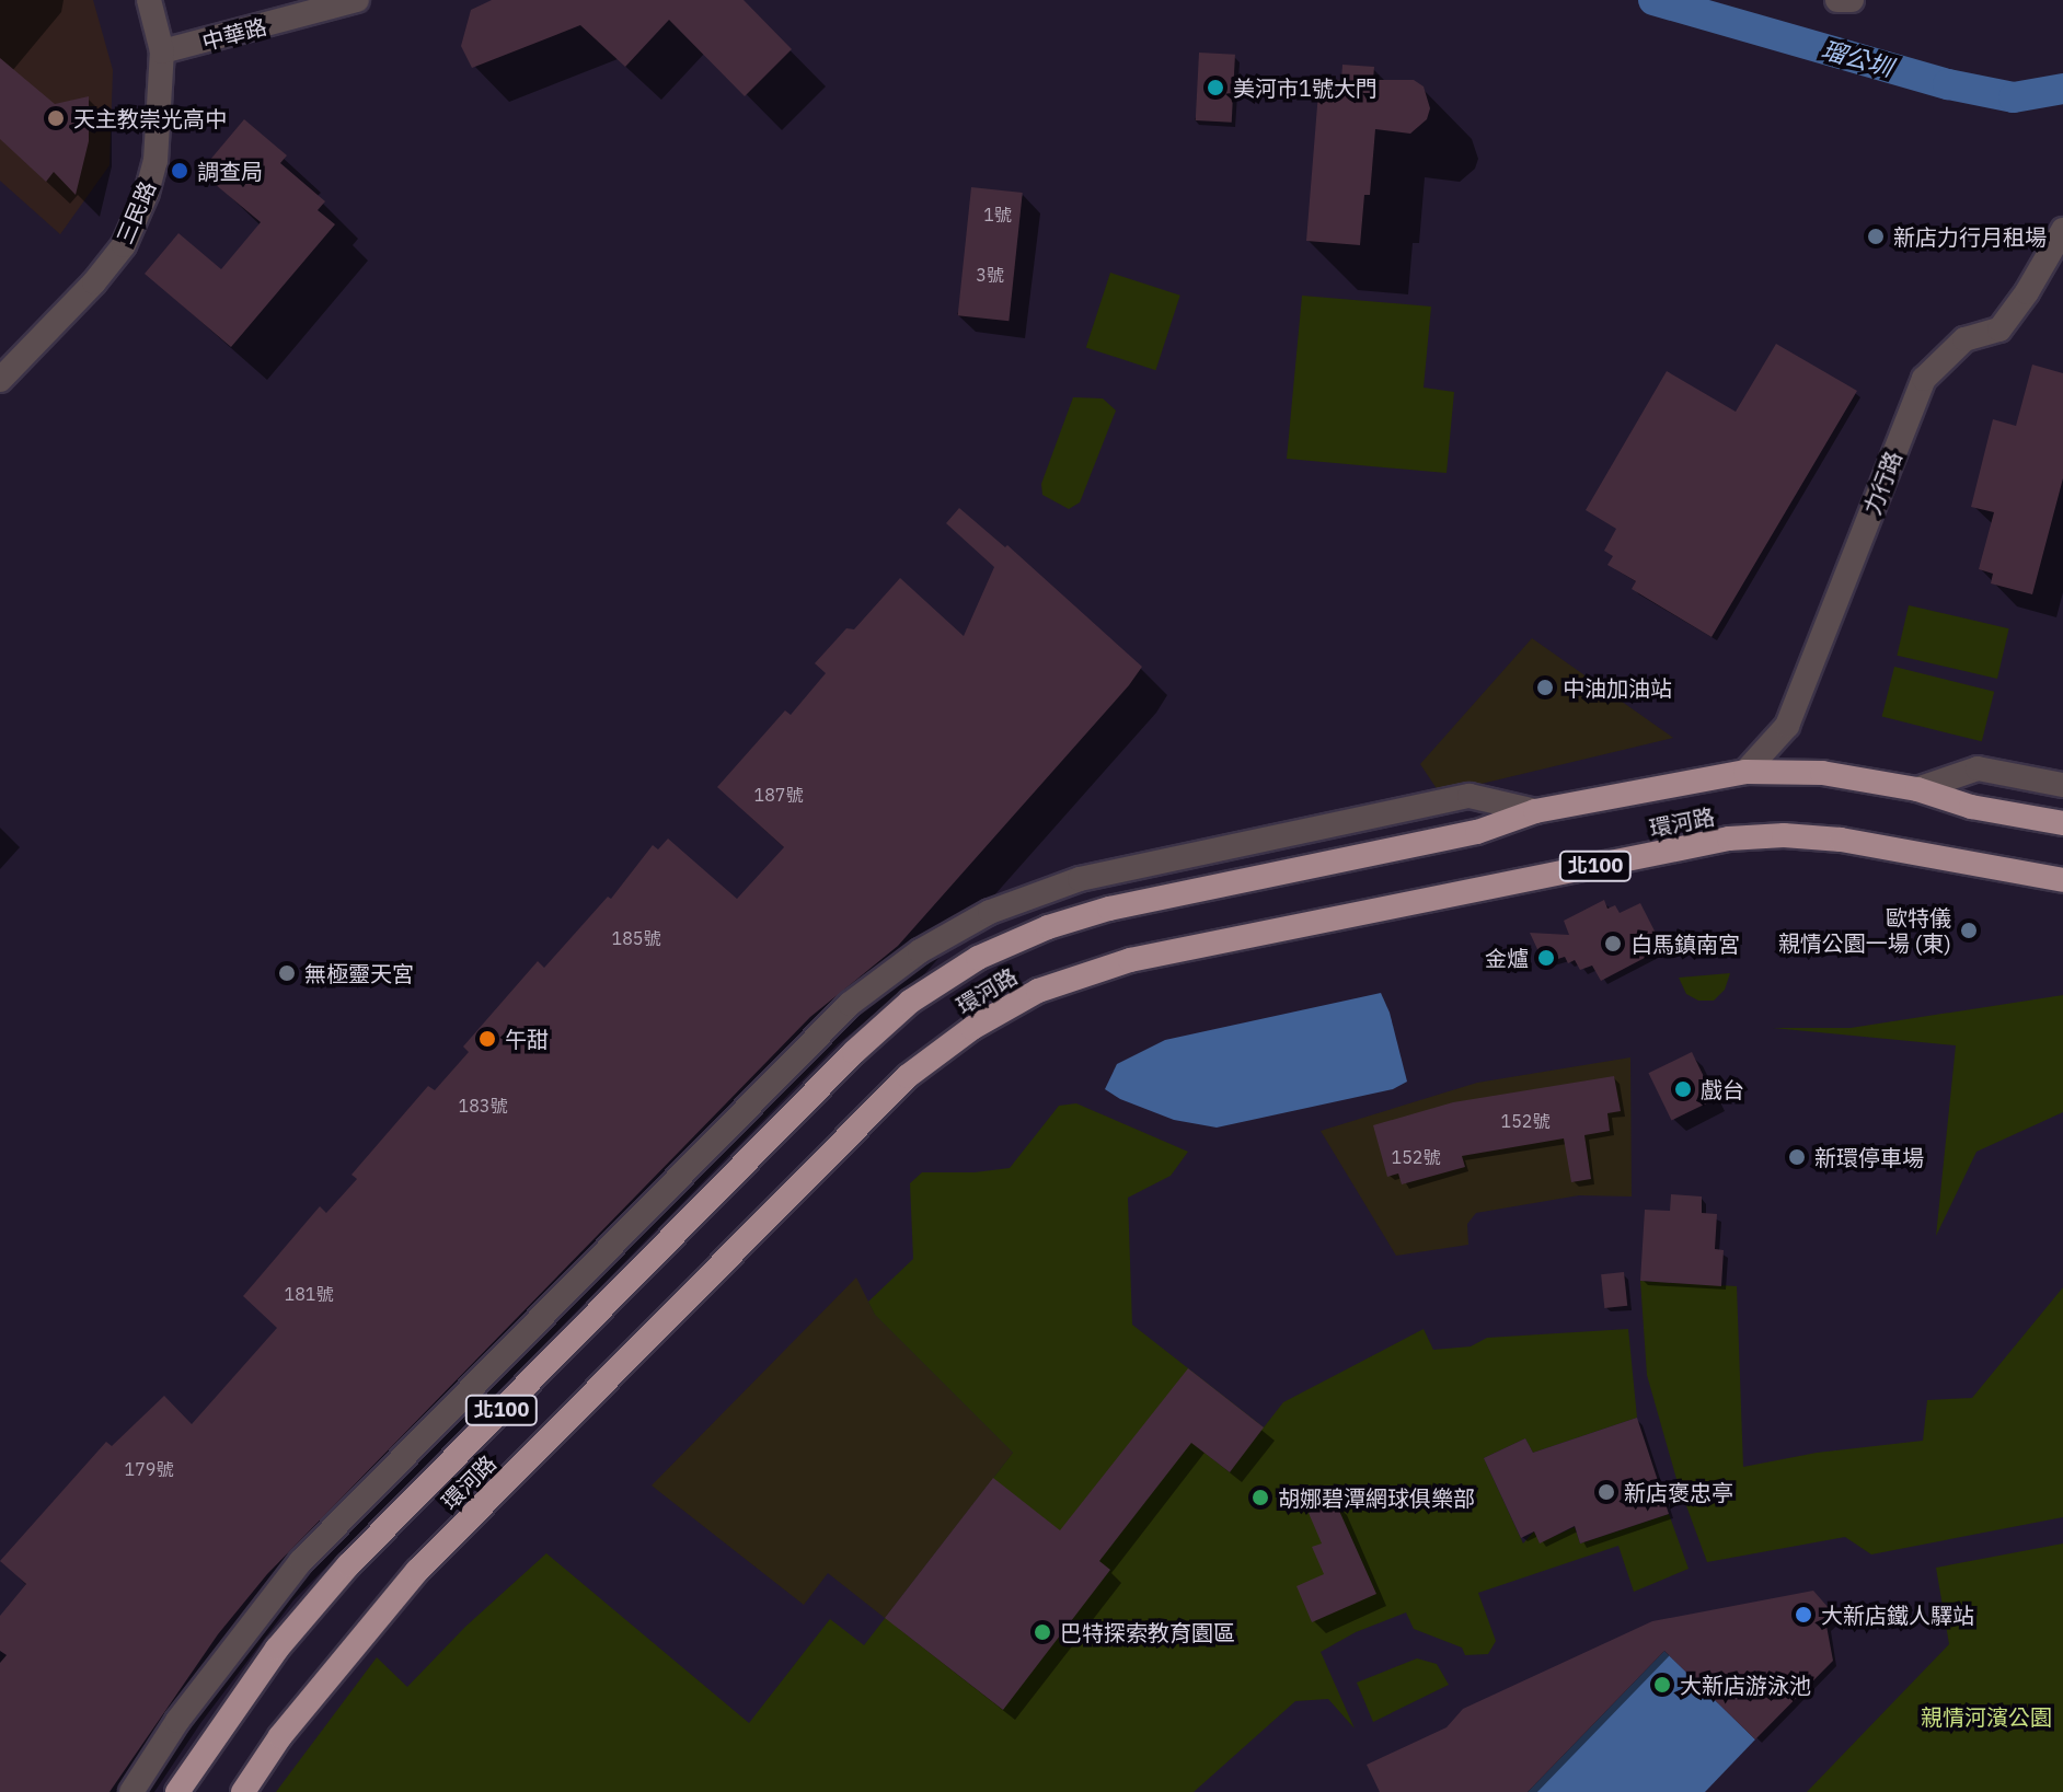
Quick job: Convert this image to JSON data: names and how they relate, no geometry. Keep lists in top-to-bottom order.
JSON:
{
  "streets": {
    "highway": ["環河路", "北100"],
    "street": ["中華路", "三民路", "力行路"]
  },
  "crossings": [
    ["中華路", "三民路"],
    ["力行路", "環河路"]
  ],
  "water": ["瑠公圳"],
  "parks": ["親情河濱公園"],
  "places": [
    "美河市1號大門",
    "天主教崇光高中",
    "調查局",
    "新店力行月租場",
    "中油加油站",
    "歐特儀 親情公園一場 (東)",
    "白馬鎮南宮",
    "金爐",
    "無極靈天宮",
    "午甜",
    "戲台",
    "新環停車場",
    "新店褒忠亭",
    "胡娜碧潭網球俱樂部",
    "大新店鐵人驛站",
    "巴特探索教育園區",
    "大新店游泳池"
  ],
  "house_numbers": [
    "1號",
    "3號",
    "187號",
    "185號",
    "183號",
    "152號",
    "152號",
    "181號",
    "179號"
  ]
}
